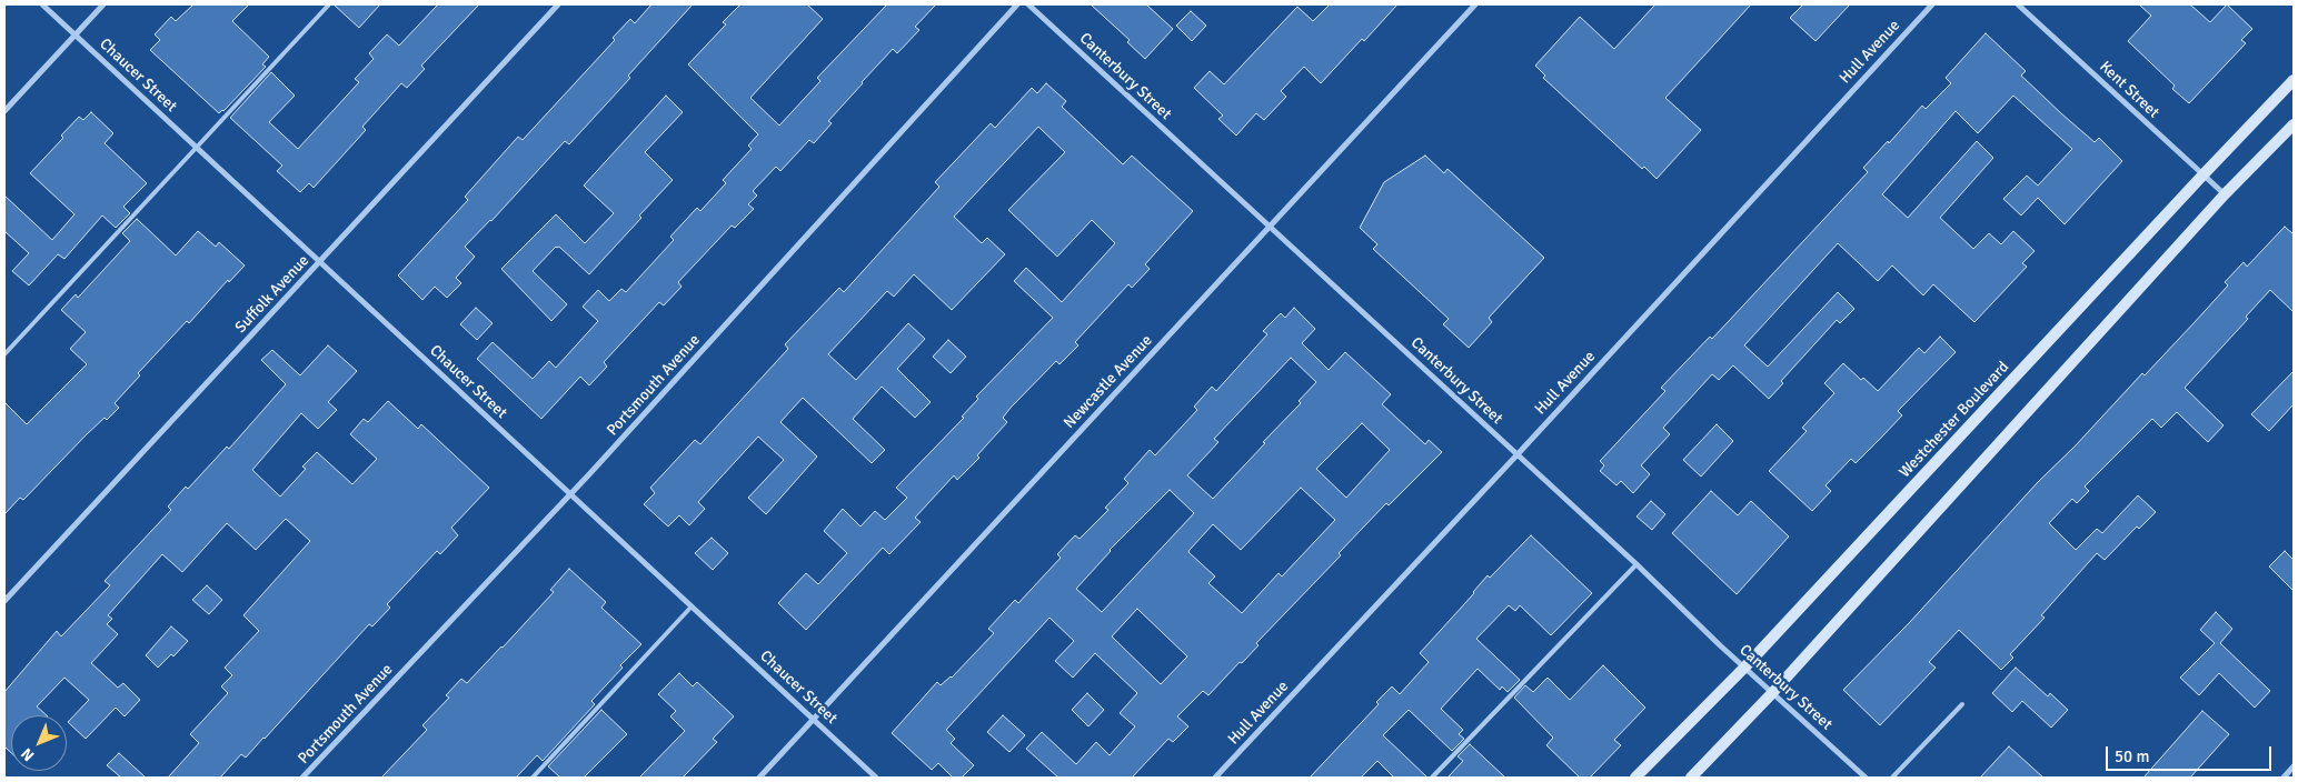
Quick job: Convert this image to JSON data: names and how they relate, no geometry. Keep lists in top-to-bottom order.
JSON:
{
  "streets": {
    "street": [
      "Hull Avenue",
      "Chaucer Street",
      "Canterbury Street",
      "Kent Street",
      "Suffolk Avenue",
      "Newcastle Avenue",
      "Portsmouth Avenue",
      "Westchester Boulevard"
    ]
  },
  "crossings": [
    ["Hull Avenue", "Canterbury Street"],
    ["Chaucer Street", "Suffolk Avenue"],
    ["Chaucer Street", "Newcastle Avenue"],
    ["Chaucer Street", "Portsmouth Avenue"],
    ["Canterbury Street", "Newcastle Avenue"],
    ["Canterbury Street", "Westchester Boulevard"],
    ["Kent Street", "Westchester Boulevard"]
  ],
  "scale_bar": "50 m",
  "north": "bottom left"
}
